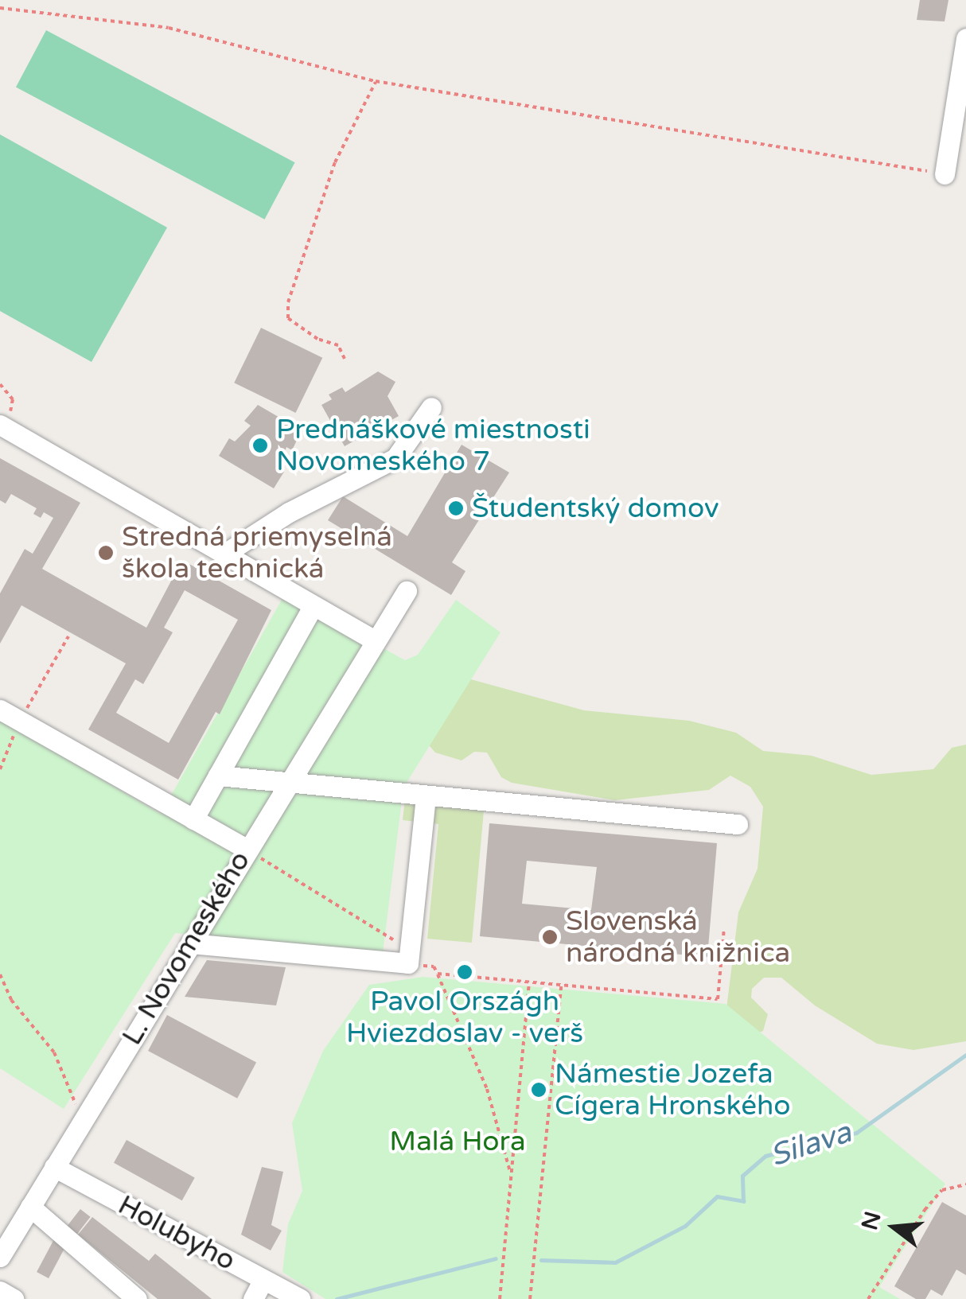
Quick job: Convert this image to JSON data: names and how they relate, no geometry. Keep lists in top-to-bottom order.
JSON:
{
  "streets": {
    "street": ["L. Novomeského", "Holubyho"]
  },
  "crossings": [
    ["L. Novomeského", "Holubyho"]
  ],
  "water": ["Silava"],
  "parks": ["Malá Hora"],
  "places": [
    "Prednáškové miestnosti Novomeského 7",
    "Študentský domov",
    "Stredná priemyselná škola technická",
    "Slovenská národná knižnica",
    "Pavol Országh Hviezdoslav - verš",
    "Námestie Jozefa Cígera Hronského"
  ],
  "north": "left"
}
